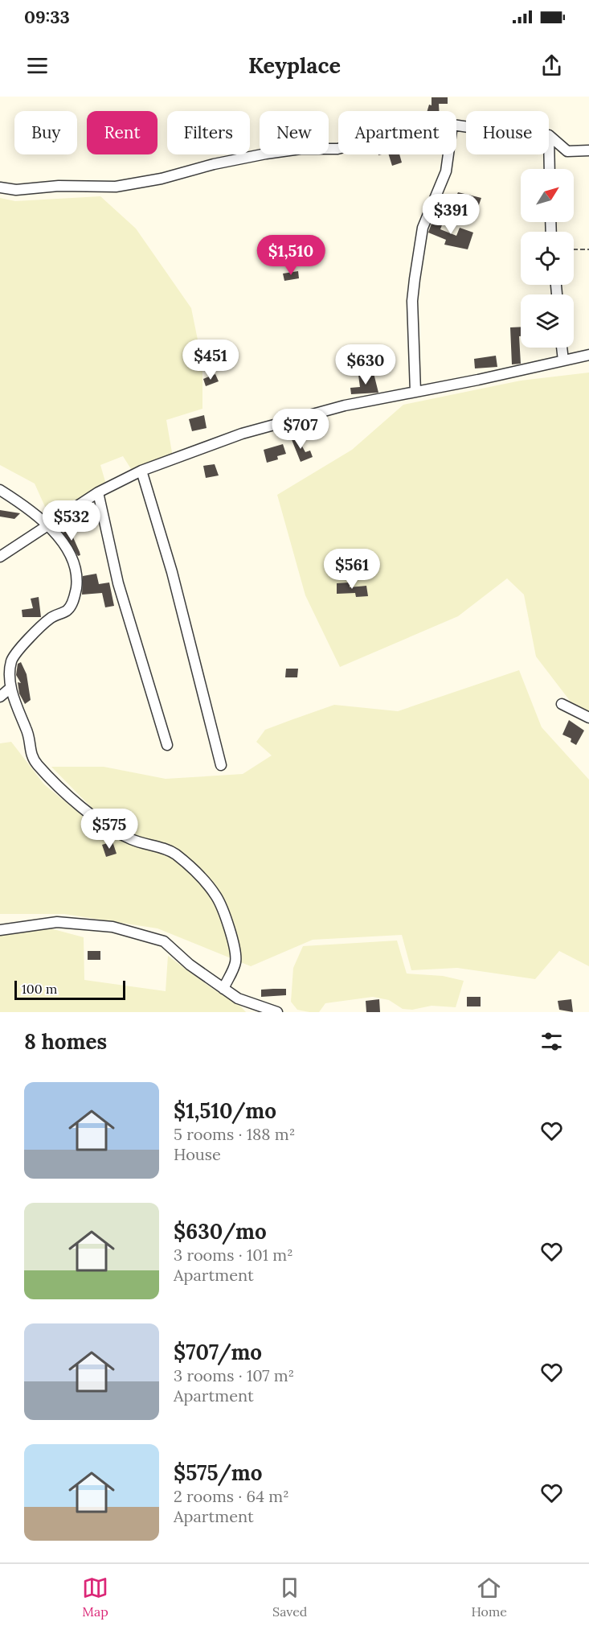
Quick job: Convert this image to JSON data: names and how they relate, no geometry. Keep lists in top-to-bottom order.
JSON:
{
  "scale_bar": "100 m",
  "north": "top right",
  "page": {
    "status": "09:33",
    "header": "Keyplace",
    "chip": [
      "Buy",
      "Rent",
      "Filters",
      "New",
      "Apartment",
      "House"
    ],
    "price": [
      "$391",
      "$1,510",
      "$451",
      "$630",
      "$707",
      "$532",
      "$561",
      "$575"
    ],
    "scale": "100 m",
    "heading": "8 homes",
    "list": [
      {
        "name": "$1,510/mo",
        "note": "5 rooms · 188 m² · House"
      },
      {
        "name": "$630/mo",
        "note": "3 rooms · 101 m² · Apartment"
      },
      {
        "name": "$707/mo",
        "note": "3 rooms · 107 m² · Apartment"
      },
      {
        "name": "$575/mo",
        "note": "2 rooms · 64 m² · Apartment"
      }
    ],
    "tabs": ["Map", "Saved", "Home"]
  }
}
